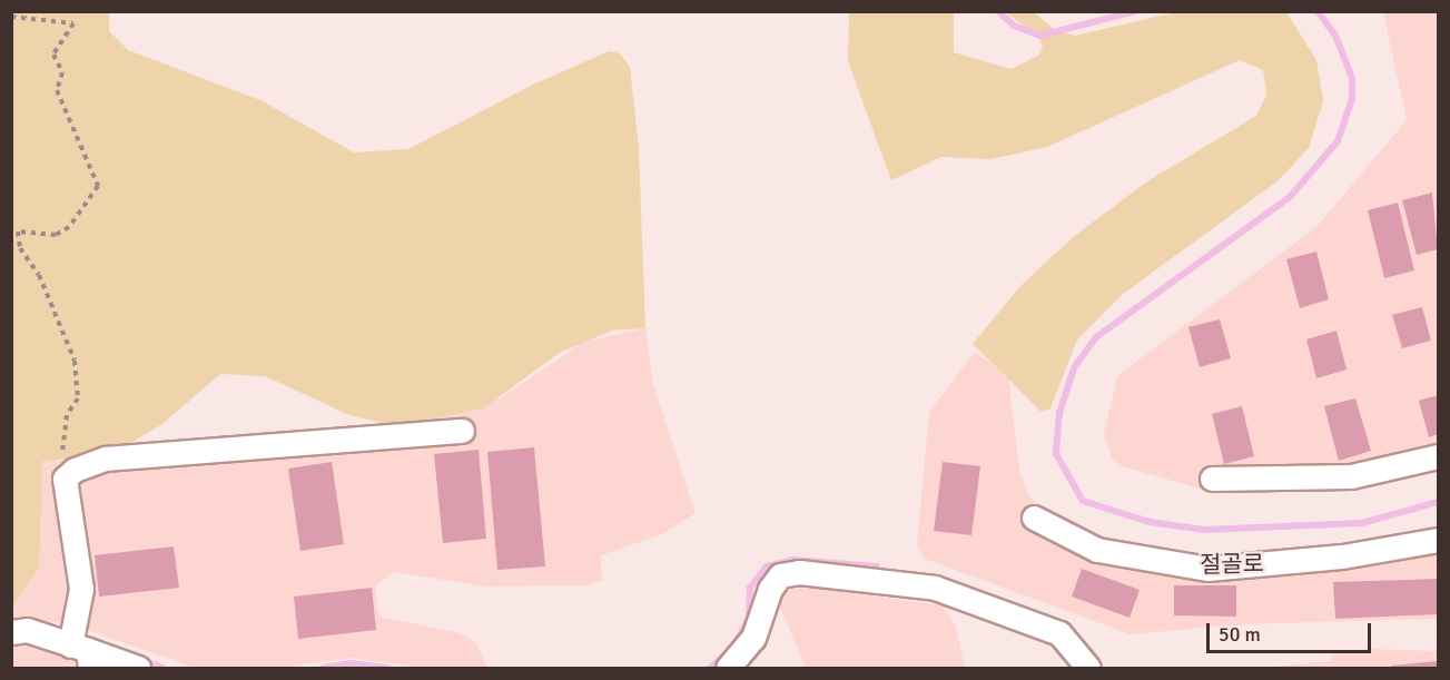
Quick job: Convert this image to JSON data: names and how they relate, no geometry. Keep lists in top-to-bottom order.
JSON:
{
  "streets": {
    "lane": ["절골로"]
  },
  "scale_bar": "50 m"
}
